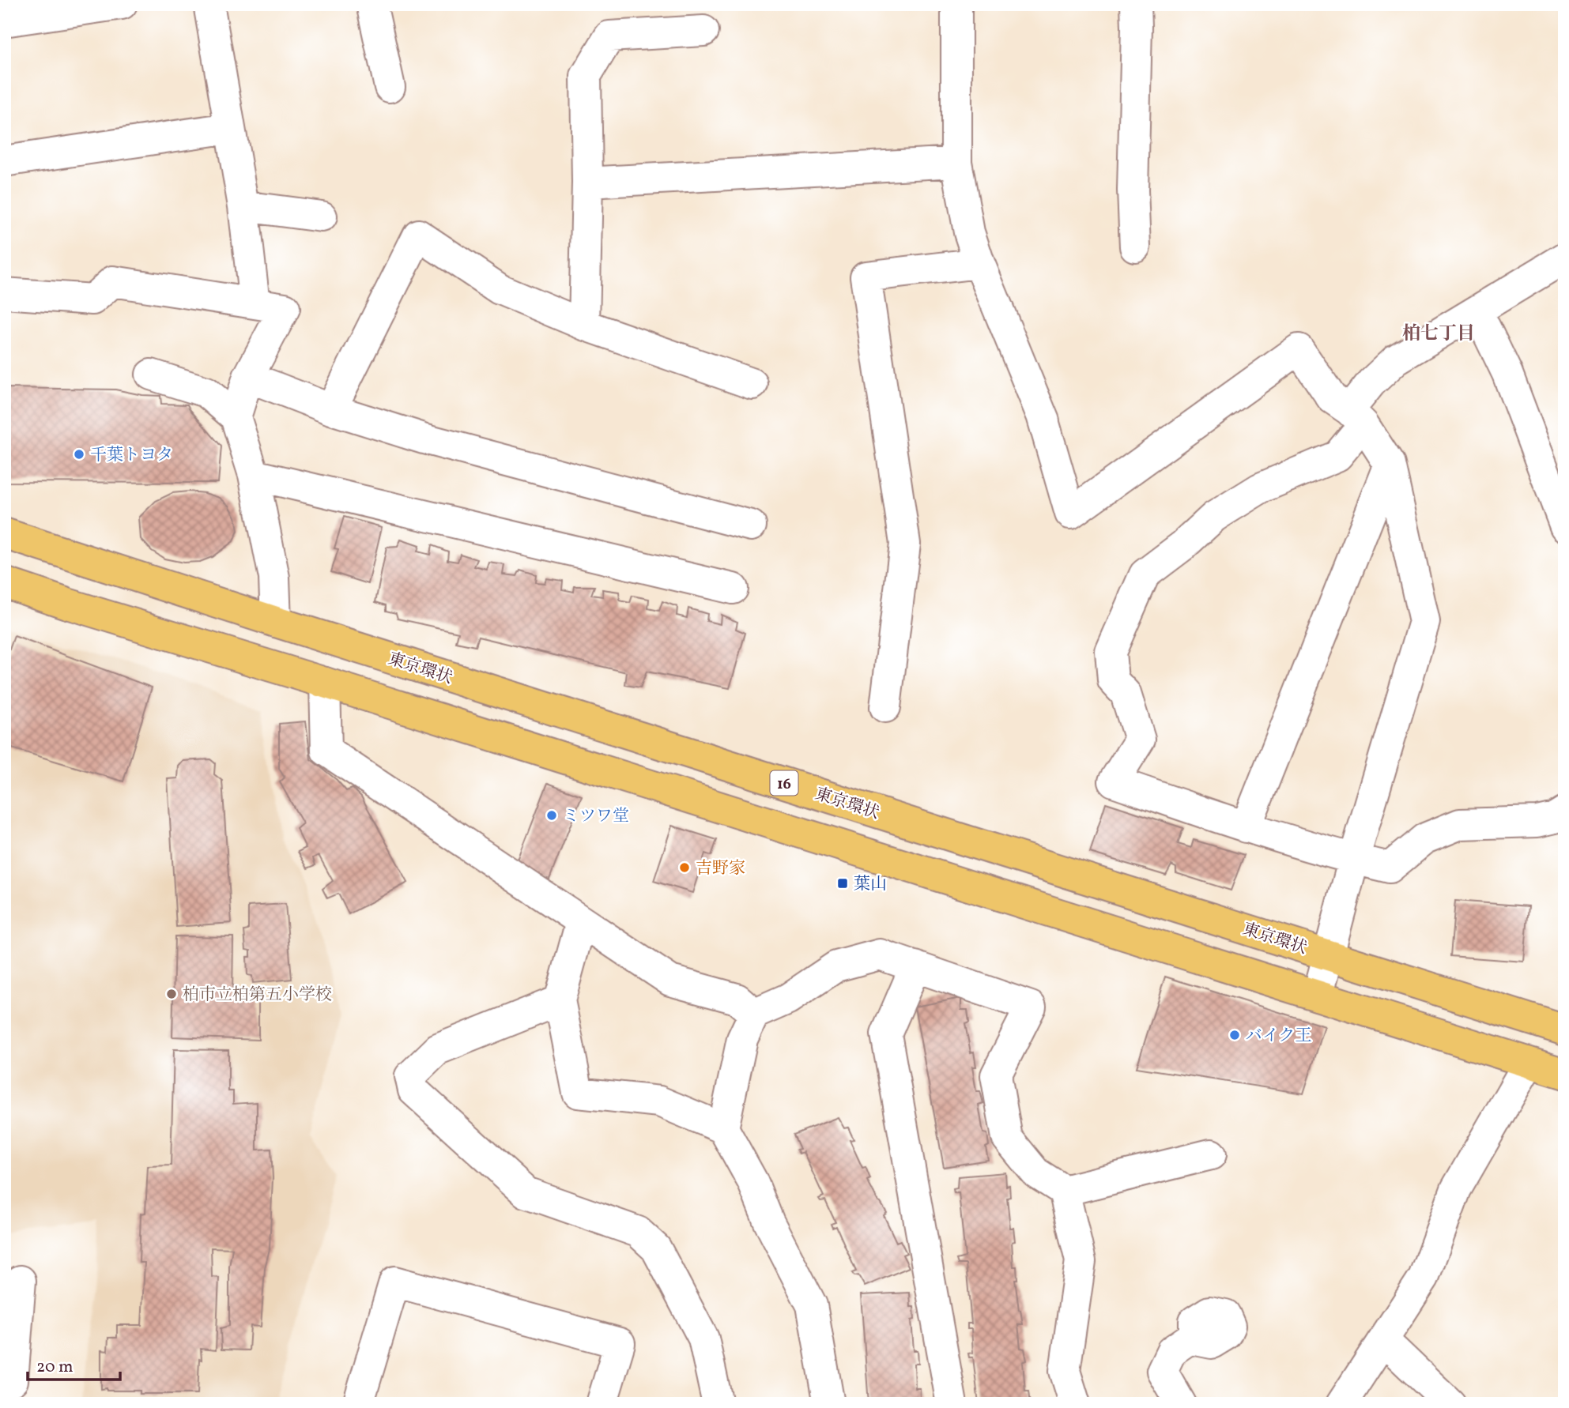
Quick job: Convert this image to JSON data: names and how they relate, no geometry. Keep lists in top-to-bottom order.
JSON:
{
  "streets": {
    "highway": ["東京環状", "16"]
  },
  "districts": ["柏七丁目"],
  "places": {
    "other": [
      "千葉トヨタ",
      "ミツワ堂",
      "吉野家",
      "柏市立柏第五小学校",
      "バイク王"
    ],
    "transit": ["葉山"]
  },
  "scale_bar": "20 m"
}
